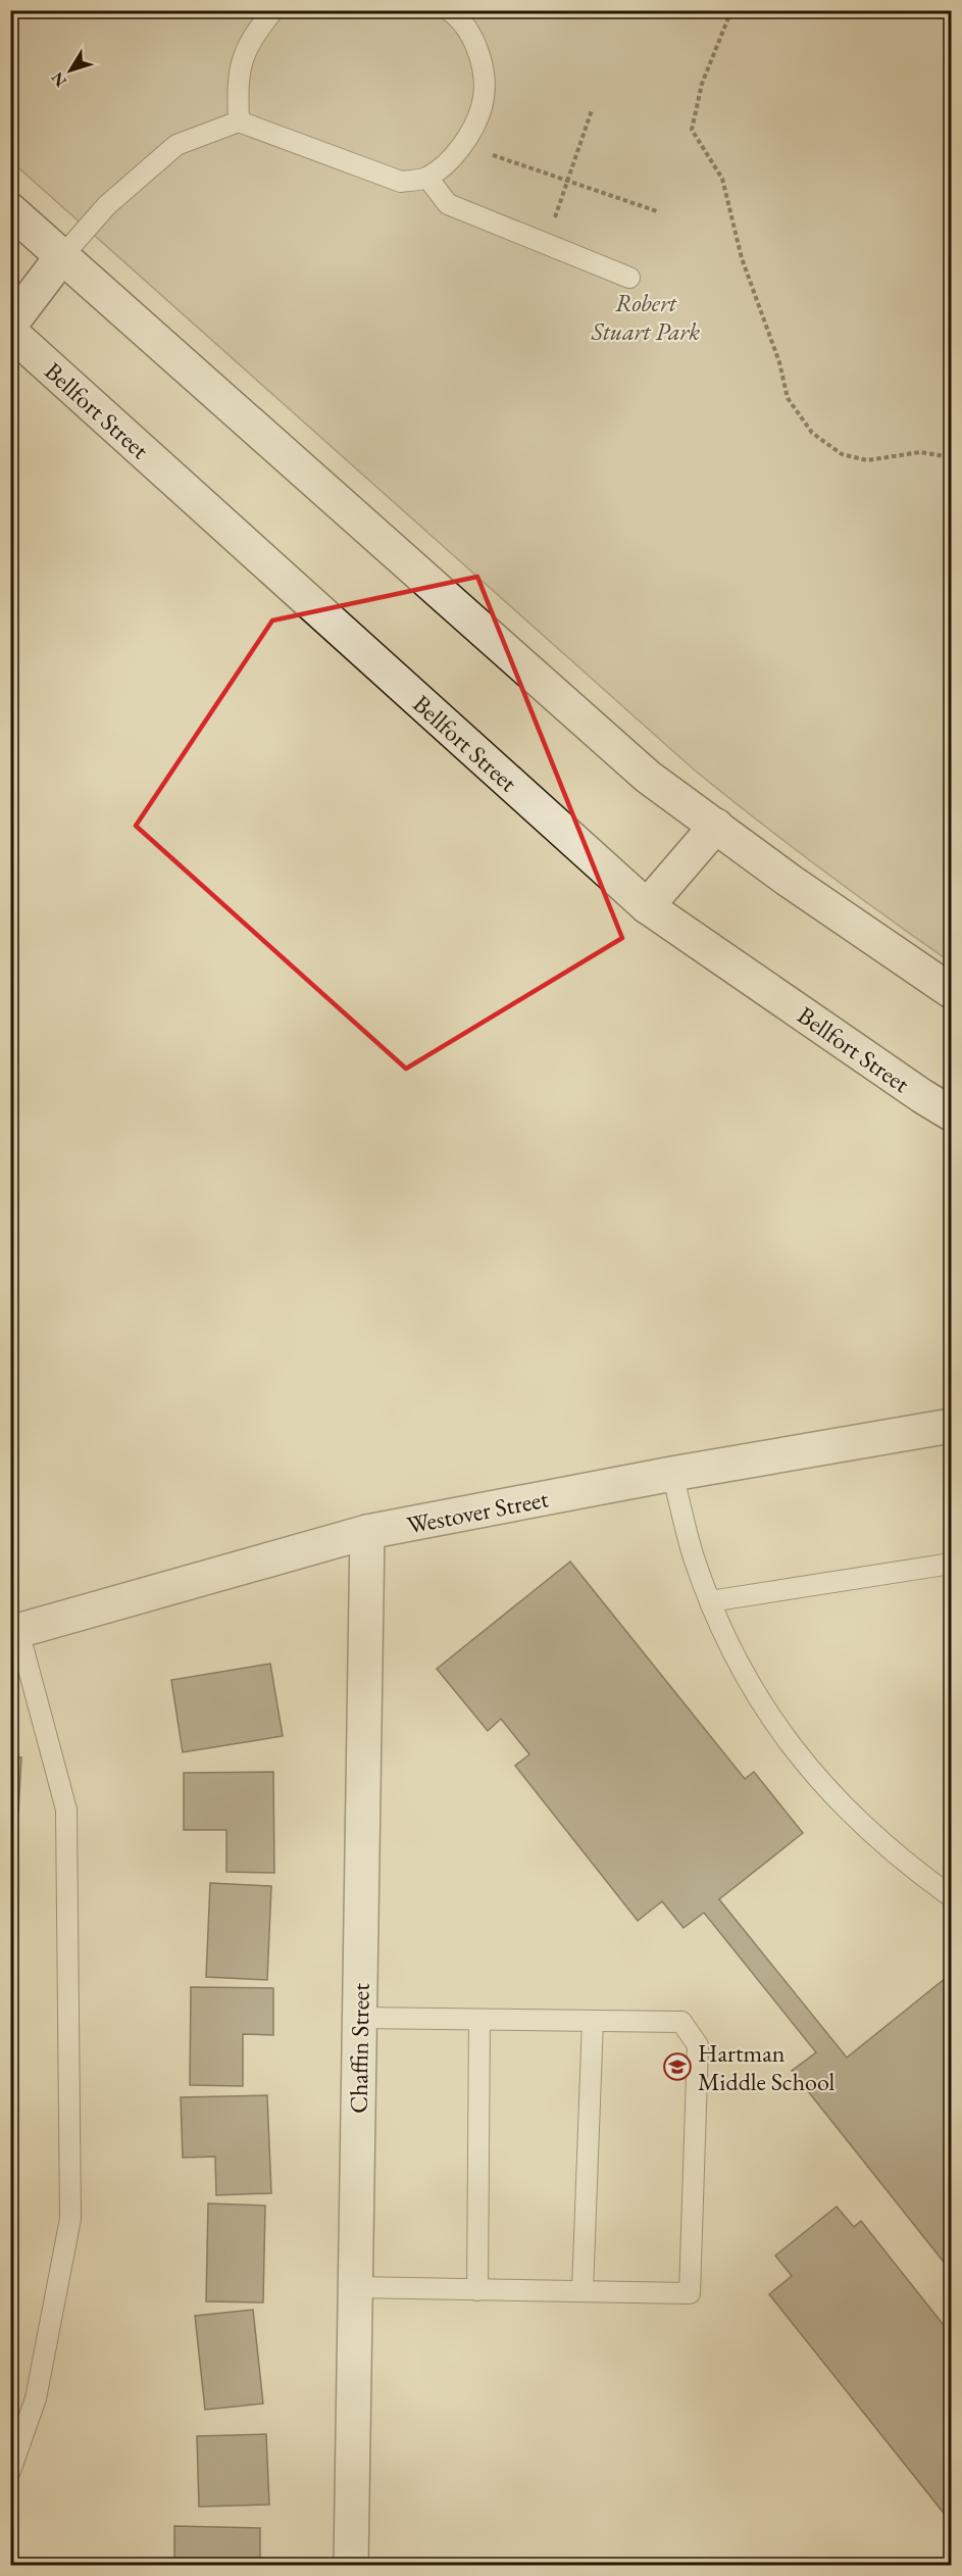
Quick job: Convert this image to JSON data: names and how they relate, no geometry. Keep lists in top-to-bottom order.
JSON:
{
  "streets": {
    "main road": ["Bellfort Street", "Westover Street", "Chaffin Street"]
  },
  "crossings": [
    ["Westover Street", "Chaffin Street"]
  ],
  "parks": ["Robert Stuart Park"],
  "places": {
    "school or university": ["Hartman Middle School"]
  },
  "north": "bottom left"
}
